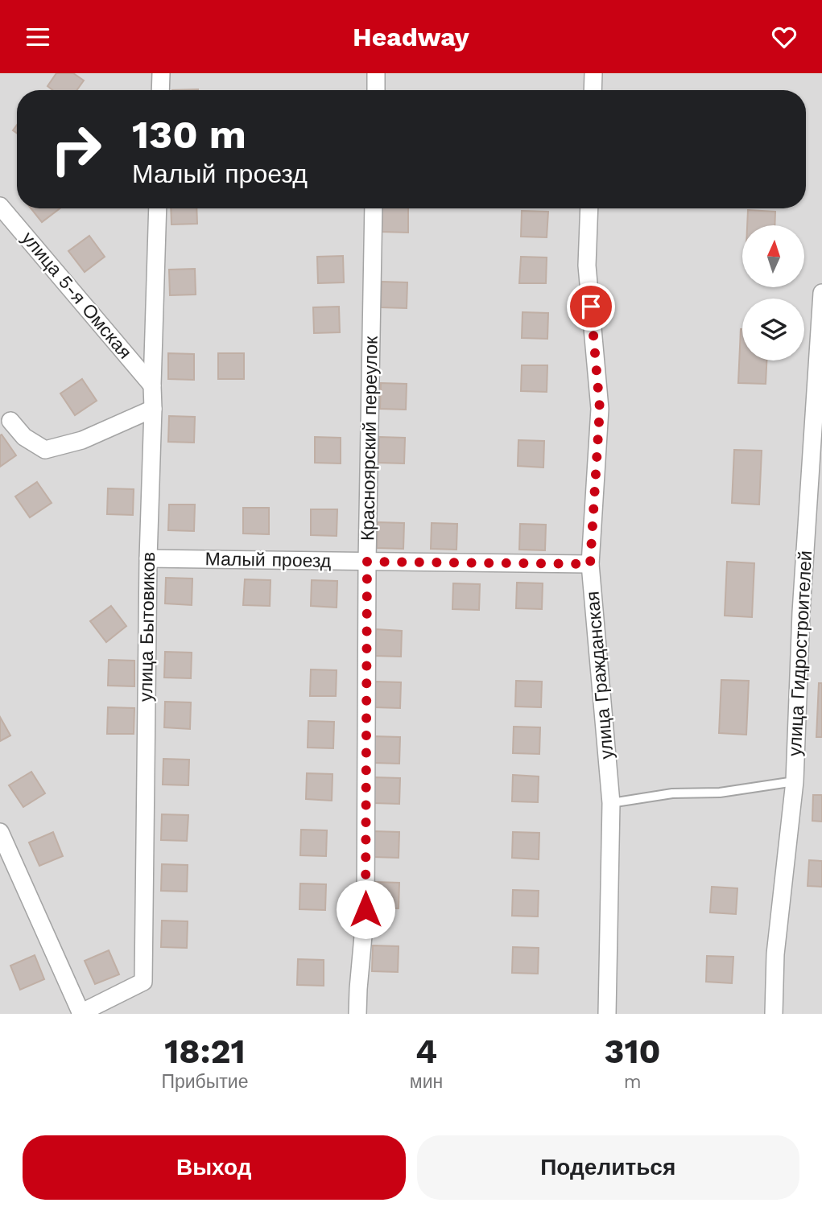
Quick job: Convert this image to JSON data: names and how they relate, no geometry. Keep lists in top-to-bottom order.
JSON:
{
  "streets": {
    "street": [
      "улица 5-я Омская",
      "Красноярский переулок",
      "Малый проезд",
      "улица Бытовиков",
      "улица Гидростроителей",
      "улица Гражданская"
    ]
  },
  "crossings": [
    ["улица 5-я Омская", "улица Бытовиков"],
    ["Красноярский переулок", "Малый проезд"],
    ["Малый проезд", "улица Бытовиков"],
    ["Малый проезд", "улица Гражданская"]
  ],
  "north": "top",
  "page": {
    "header": "Headway",
    "turn": ["130 m", "Малый проезд"],
    "eta": [
      "18:21",
      "Прибытие",
      "4",
      "мин",
      "310",
      "m"
    ],
    "buttons": ["Выход", "Поделиться"]
  }
}
